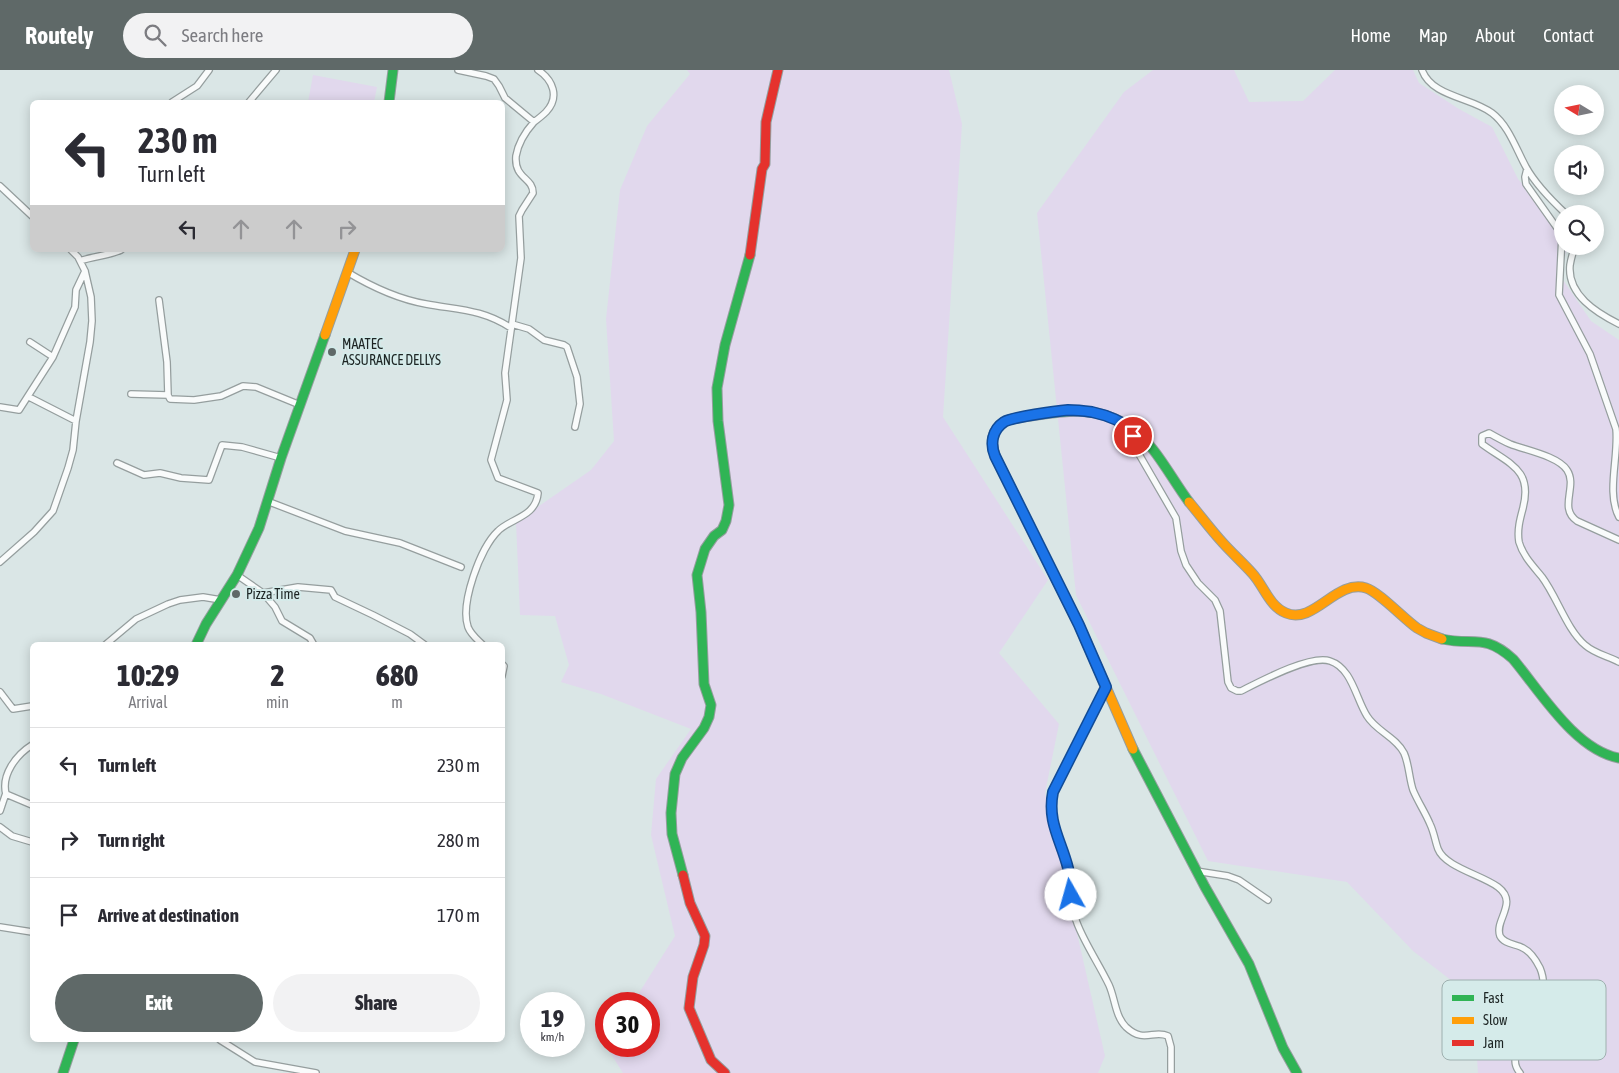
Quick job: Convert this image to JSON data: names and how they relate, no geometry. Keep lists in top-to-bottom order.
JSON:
{
  "places": ["MAATEC ASSURANCE DELLYS", "Pizza Time"],
  "legend": ["Fast", "Slow", "Jam"],
  "north": "left",
  "page": {
    "header": "Routely",
    "search": "Search here",
    "nav": [
      "Home",
      "Map",
      "About",
      "Contact"
    ],
    "turn": ["230 m", "Turn left"],
    "eta": [
      "10:29",
      "Arrival",
      "2",
      "min",
      "680",
      "m"
    ],
    "list": [
      {
        "name": "Turn left",
        "value": "230 m"
      },
      {
        "name": "Turn right",
        "value": "280 m"
      },
      {
        "name": "Arrive at destination",
        "value": "170 m"
      }
    ],
    "buttons": ["Exit", "Share"],
    "speed": "19 km/h",
    "limit": "30"
  }
}
